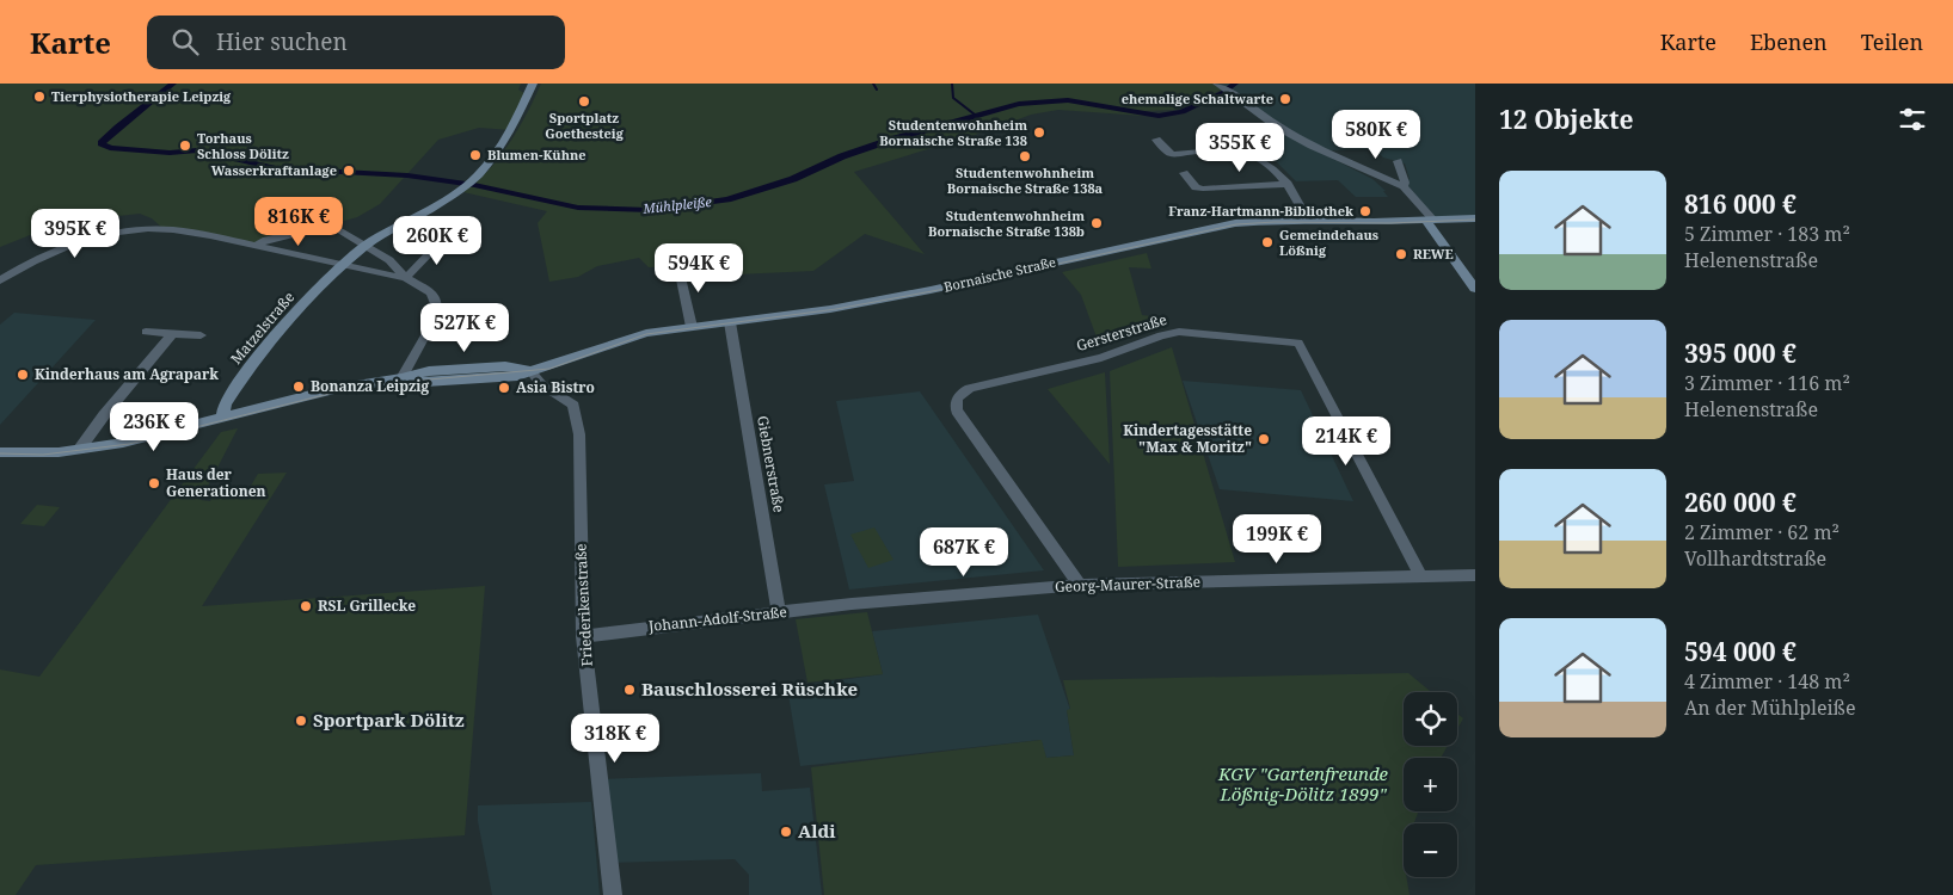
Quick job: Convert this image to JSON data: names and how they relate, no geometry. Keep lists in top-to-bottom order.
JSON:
{
  "streets": {
    "main road": ["Bornaische Straße", "Matzelstraße"],
    "street": [
      "Gersterstraße",
      "Giebnerstraße",
      "Georg-Maurer-Straße",
      "Friederikenstraße",
      "Johann-Adolf-Straße"
    ]
  },
  "crossings": [
    ["Bornaische Straße", "Matzelstraße"],
    ["Bornaische Straße", "Giebnerstraße"],
    ["Bornaische Straße", "Friederikenstraße"],
    ["Gersterstraße", "Georg-Maurer-Straße"],
    ["Giebnerstraße", "Johann-Adolf-Straße"],
    ["Georg-Maurer-Straße", "Johann-Adolf-Straße"],
    ["Friederikenstraße", "Johann-Adolf-Straße"]
  ],
  "water": ["Mühlpleiße"],
  "parks": ["KGV \"Gartenfreunde Lößnig-Dölitz 1899\""],
  "places": [
    "Tierphysiotherapie Leipzig",
    "ehemalige Schaltwarte",
    "Sportplatz Goethesteig",
    "Studentenwohnheim Bornaische Straße 138",
    "Torhaus Schloss Dölitz",
    "Blumen-Kühne",
    "Studentenwohnheim Bornaische Straße 138a",
    "Wasserkraftanlage",
    "Franz-Hartmann-Bibliothek",
    "Studentenwohnheim Bornaische Straße 138b",
    "Gemeindehaus Lößnig",
    "REWE",
    "Kinderhaus am Agrapark",
    "Bonanza Leipzig",
    "Asia Bistro",
    "Kindertagesstätte \"Max & Moritz\"",
    "Haus der Generationen",
    "RSL Grillecke",
    "Bauschlosserei Rüschke",
    "Sportpark Dölitz",
    "Aldi"
  ],
  "page": {
    "header": "Karte",
    "search": "Hier suchen",
    "nav": ["Karte", "Ebenen", "Teilen"],
    "heading": "12 Objekte",
    "price": [
      "580K €",
      "355K €",
      "816K €",
      "395K €",
      "260K €",
      "594K €",
      "527K €",
      "236K €",
      "214K €",
      "199K €",
      "687K €",
      "318K €"
    ],
    "list": [
      {
        "name": "816 000 €",
        "note": "5 Zimmer · 183 m² · Helenenstraße"
      },
      {
        "name": "395 000 €",
        "note": "3 Zimmer · 116 m² · Helenenstraße"
      },
      {
        "name": "260 000 €",
        "note": "2 Zimmer · 62 m² · Vollhardtstraße"
      },
      {
        "name": "594 000 €",
        "note": "4 Zimmer · 148 m² · An der Mühlpleiße"
      }
    ],
    "map_buttons": ["+", "−"]
  }
}
